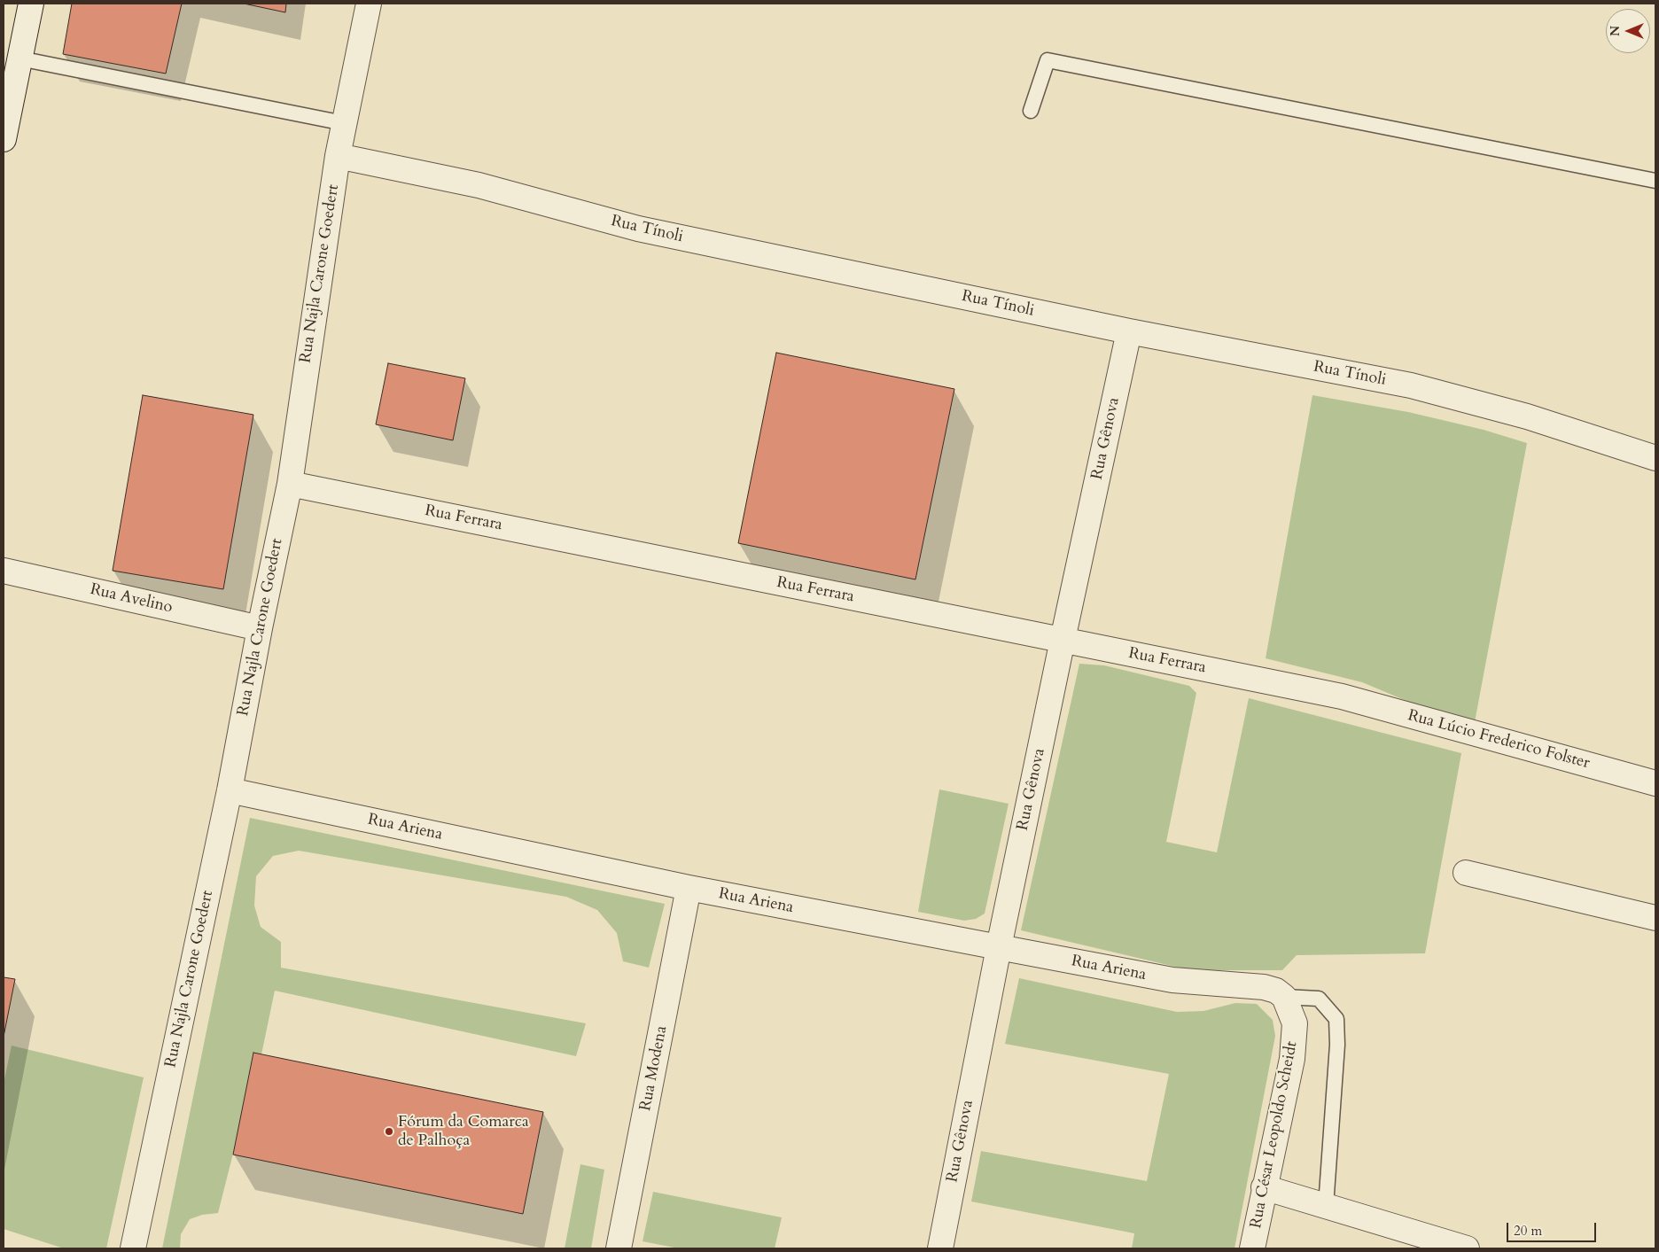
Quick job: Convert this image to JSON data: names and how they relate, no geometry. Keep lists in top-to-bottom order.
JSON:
{
  "streets": {
    "street": [
      "Rua Tínoli",
      "Rua Najla Carone Goedert",
      "Rua Gênova",
      "Rua Ferrara",
      "Rua Avelino",
      "Rua Lúcio Frederico Folster",
      "Rua Ariena",
      "Rua Modena",
      "Rua César Leopoldo Scheidt"
    ]
  },
  "crossings": [
    ["Rua Tínoli", "Rua Najla Carone Goedert"],
    ["Rua Tínoli", "Rua Gênova"],
    ["Rua Najla Carone Goedert", "Rua Ferrara"],
    ["Rua Najla Carone Goedert", "Rua Avelino"],
    ["Rua Najla Carone Goedert", "Rua Ariena"],
    ["Rua Gênova", "Rua Ferrara"],
    ["Rua Gênova", "Rua Ariena"],
    ["Rua Ferrara", "Rua Lúcio Frederico Folster"],
    ["Rua Ariena", "Rua Modena"],
    ["Rua Ariena", "Rua César Leopoldo Scheidt"]
  ],
  "places": ["Fórum da Comarca de Palhoça"],
  "scale_bar": "20 m",
  "north": "left"
}
